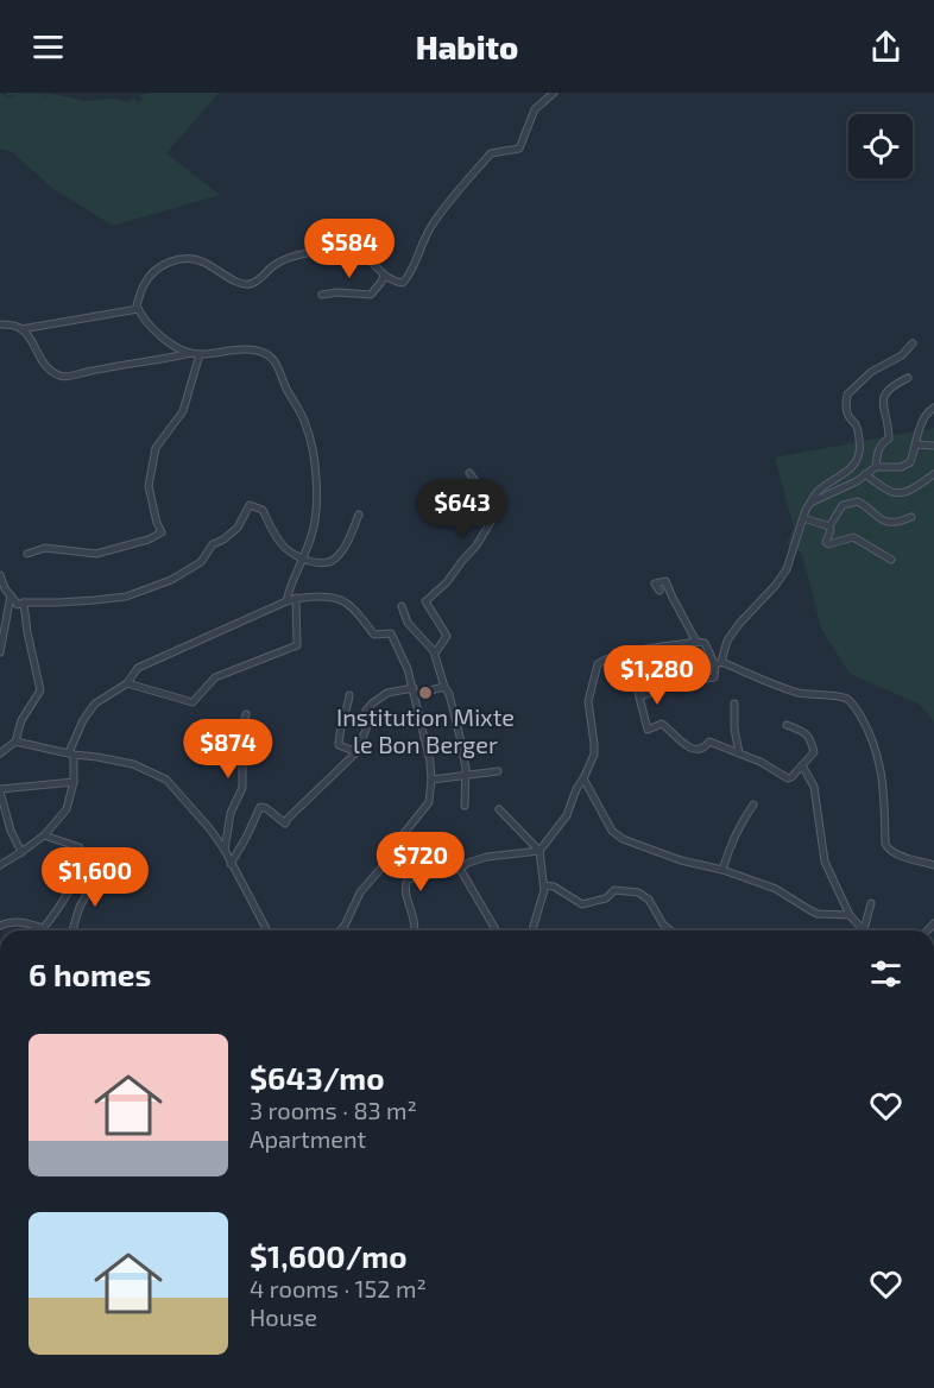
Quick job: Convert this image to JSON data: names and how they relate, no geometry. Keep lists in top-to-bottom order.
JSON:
{
  "places": ["Institution Mixte le Bon Berger"],
  "page": {
    "header": "Habito",
    "price": [
      "$584",
      "$643",
      "$1,280",
      "$874",
      "$720",
      "$1,600"
    ],
    "heading": "6 homes",
    "list": [
      {
        "name": "$643/mo",
        "note": "3 rooms · 83 m² · Apartment"
      },
      {
        "name": "$1,600/mo",
        "note": "4 rooms · 152 m² · House"
      }
    ]
  }
}
